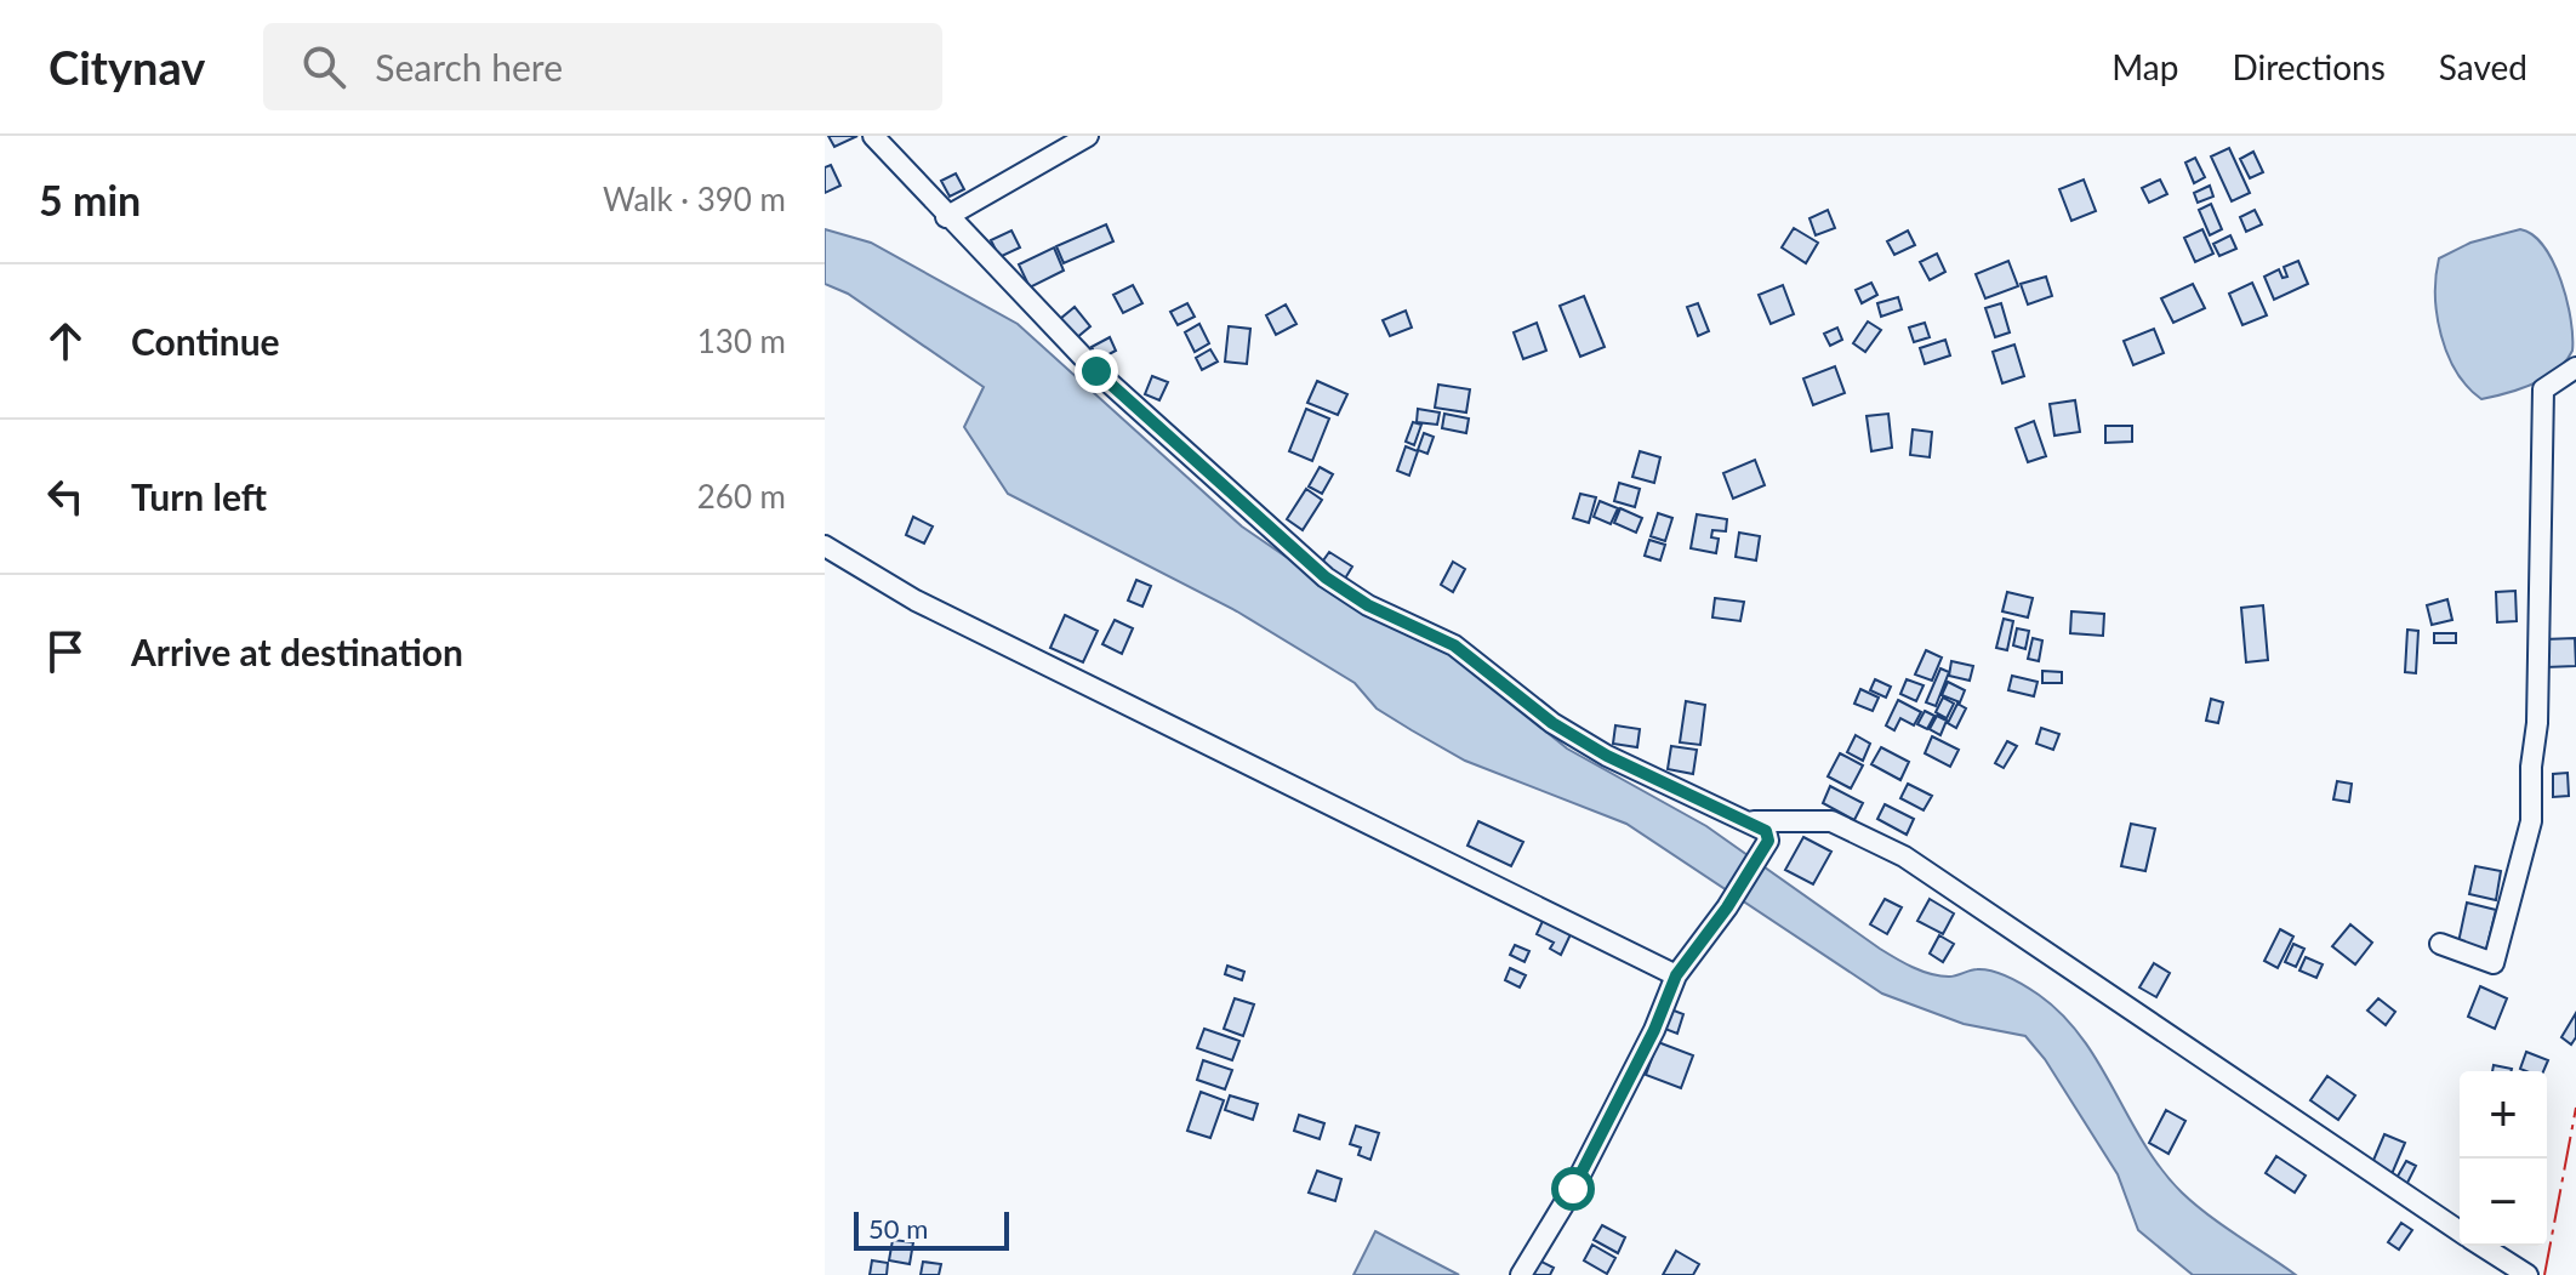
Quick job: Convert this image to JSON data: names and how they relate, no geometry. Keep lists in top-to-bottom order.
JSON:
{
  "scale_bar": "50 m",
  "page": {
    "header": "Citynav",
    "search": "Search here",
    "nav": ["Map", "Directions", "Saved"],
    "heading": ["5 min", "Walk · 390 m"],
    "list": [
      ["Continue", "130 m"],
      ["Turn left", "260 m"],
      "Arrive at destination"
    ],
    "map_buttons": ["+", "−"],
    "scale": "50 m"
  }
}
